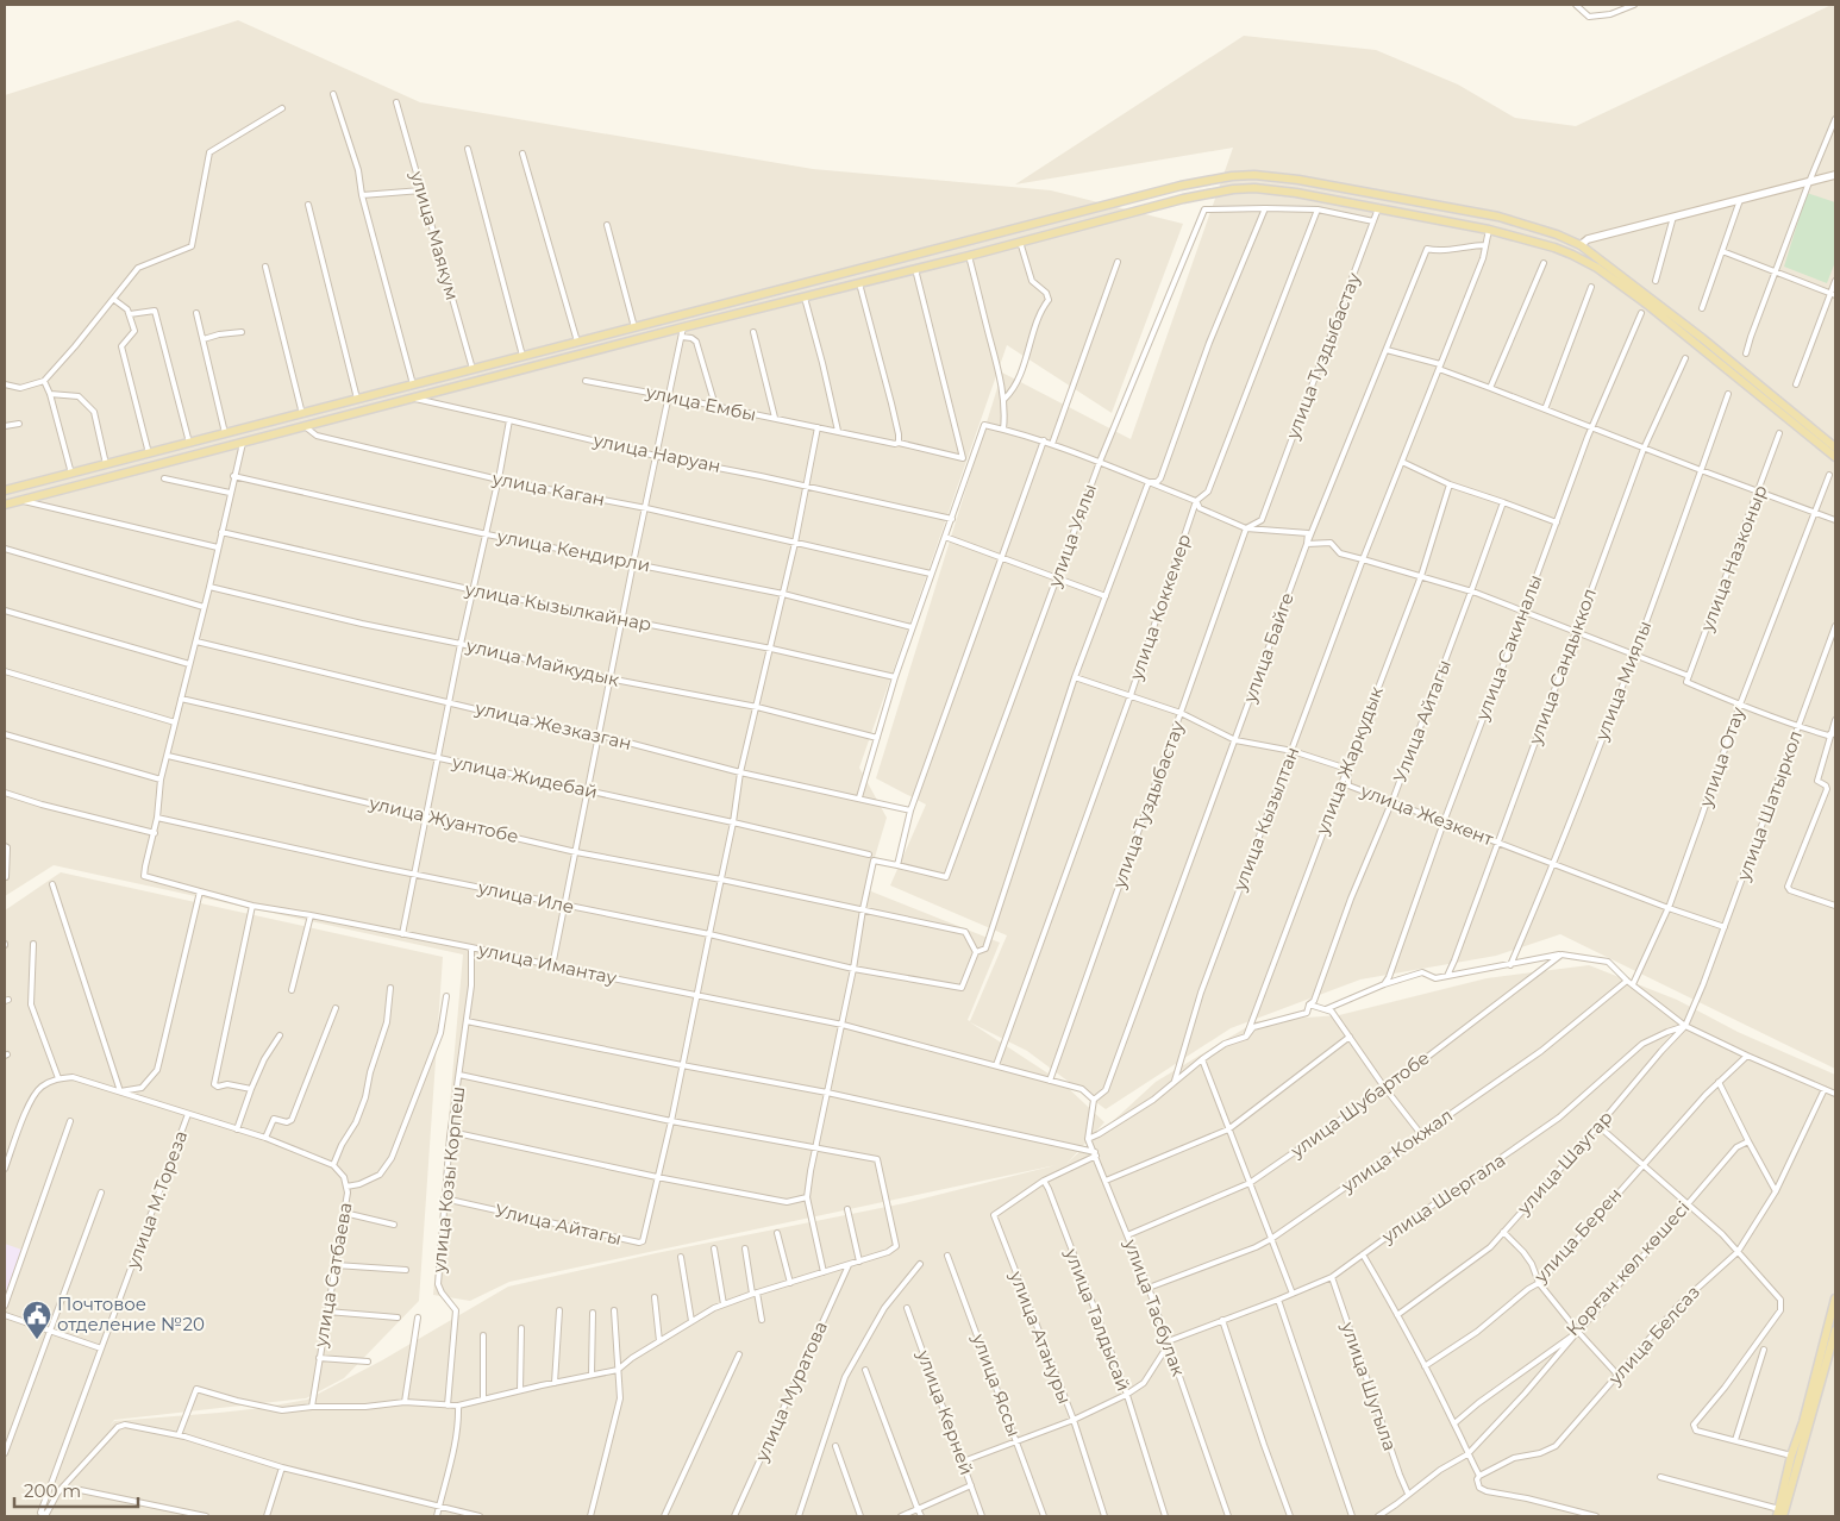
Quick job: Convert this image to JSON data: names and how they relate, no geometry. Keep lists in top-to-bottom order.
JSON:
{
  "streets": {
    "street": [
      "улица Маякум",
      "улица Туздыбастау",
      "улица Ембы",
      "улица Наруан",
      "улица Каган",
      "улица Уялы",
      "улица Кендирли",
      "улица Назконыр",
      "улица Кызылкайнар",
      "улица Коккемер",
      "улица Байге",
      "улица Сакиналы",
      "улица Майкудык",
      "улица Сандыккол",
      "улица Миялы",
      "Улица Айтагы",
      "улица Жезказган",
      "улица Отау",
      "улица Жаркудык",
      "улица Жидебай",
      "улица Шатыркол",
      "улица Жезкент",
      "улица Кызылтан",
      "улица Жуантобе",
      "улица Иле",
      "улица Имантау",
      "улица Шубартобе",
      "улица Кокжал",
      "улица Шаугар",
      "улица Козы Корпеш",
      "улица Шергала",
      "улица М.Тореза",
      "улица Берен",
      "Қорған көл көшесі",
      "улица Сатбаева",
      "улица Тасбулак",
      "улица Талдысай",
      "улица Белсаз",
      "улица Атануры",
      "улица Яссы",
      "улица Шугыла",
      "улица Муратова",
      "улица Керней"
    ]
  },
  "crossings": [
    ["улица Туздыбастау", "улица Жезкент"],
    ["улица Туздыбастау", "улица Имантау"],
    ["улица Наруан", "улица Кендирли"],
    ["улица Каган", "улица Кендирли"],
    ["улица Кендирли", "улица Кызылкайнар"],
    ["улица Кендирли", "улица Майкудык"],
    ["улица Кендирли", "улица Жезказган"],
    ["улица Кендирли", "улица Жидебай"],
    ["улица Кендирли", "улица Жуантобе"],
    ["улица Кендирли", "улица Иле"],
    ["улица Кендирли", "улица Имантау"],
    ["улица Коккемер", "улица Жезкент"],
    ["улица Коккемер", "улица Имантау"],
    ["улица Байге", "улица Жезкент"],
    ["улица Байге", "улица Кызылтан"],
    ["улица Байге", "улица Имантау"],
    ["улица Сакиналы", "улица Жезкент"],
    ["улица Сандыккол", "улица Жезкент"],
    ["улица Миялы", "улица Жезкент"],
    ["Улица Айтагы", "улица Жезкент"],
    ["Улица Айтагы", "улица Козы Корпеш"],
    ["улица Отау", "улица Жезкент"],
    ["улица Жаркудык", "улица Жезкент"],
    ["улица Шатыркол", "улица Жезкент"],
    ["улица Шатыркол", "улица Шаугар"],
    ["улица Жезкент", "улица Кызылтан"],
    ["улица Имантау", "улица Козы Корпеш"],
    ["улица Шубартобе", "улица Тасбулак"],
    ["улица Кокжал", "улица Тасбулак"],
    ["улица Шаугар", "улица Шергала"],
    ["улица Шергала", "улица Тасбулак"],
    ["улица Шергала", "улица Шугыла"],
    ["улица Талдысай", "улица Атануры"]
  ],
  "places": {
    "public building": ["Почтовое отделение №20"]
  },
  "scale_bar": "200 m"
}
